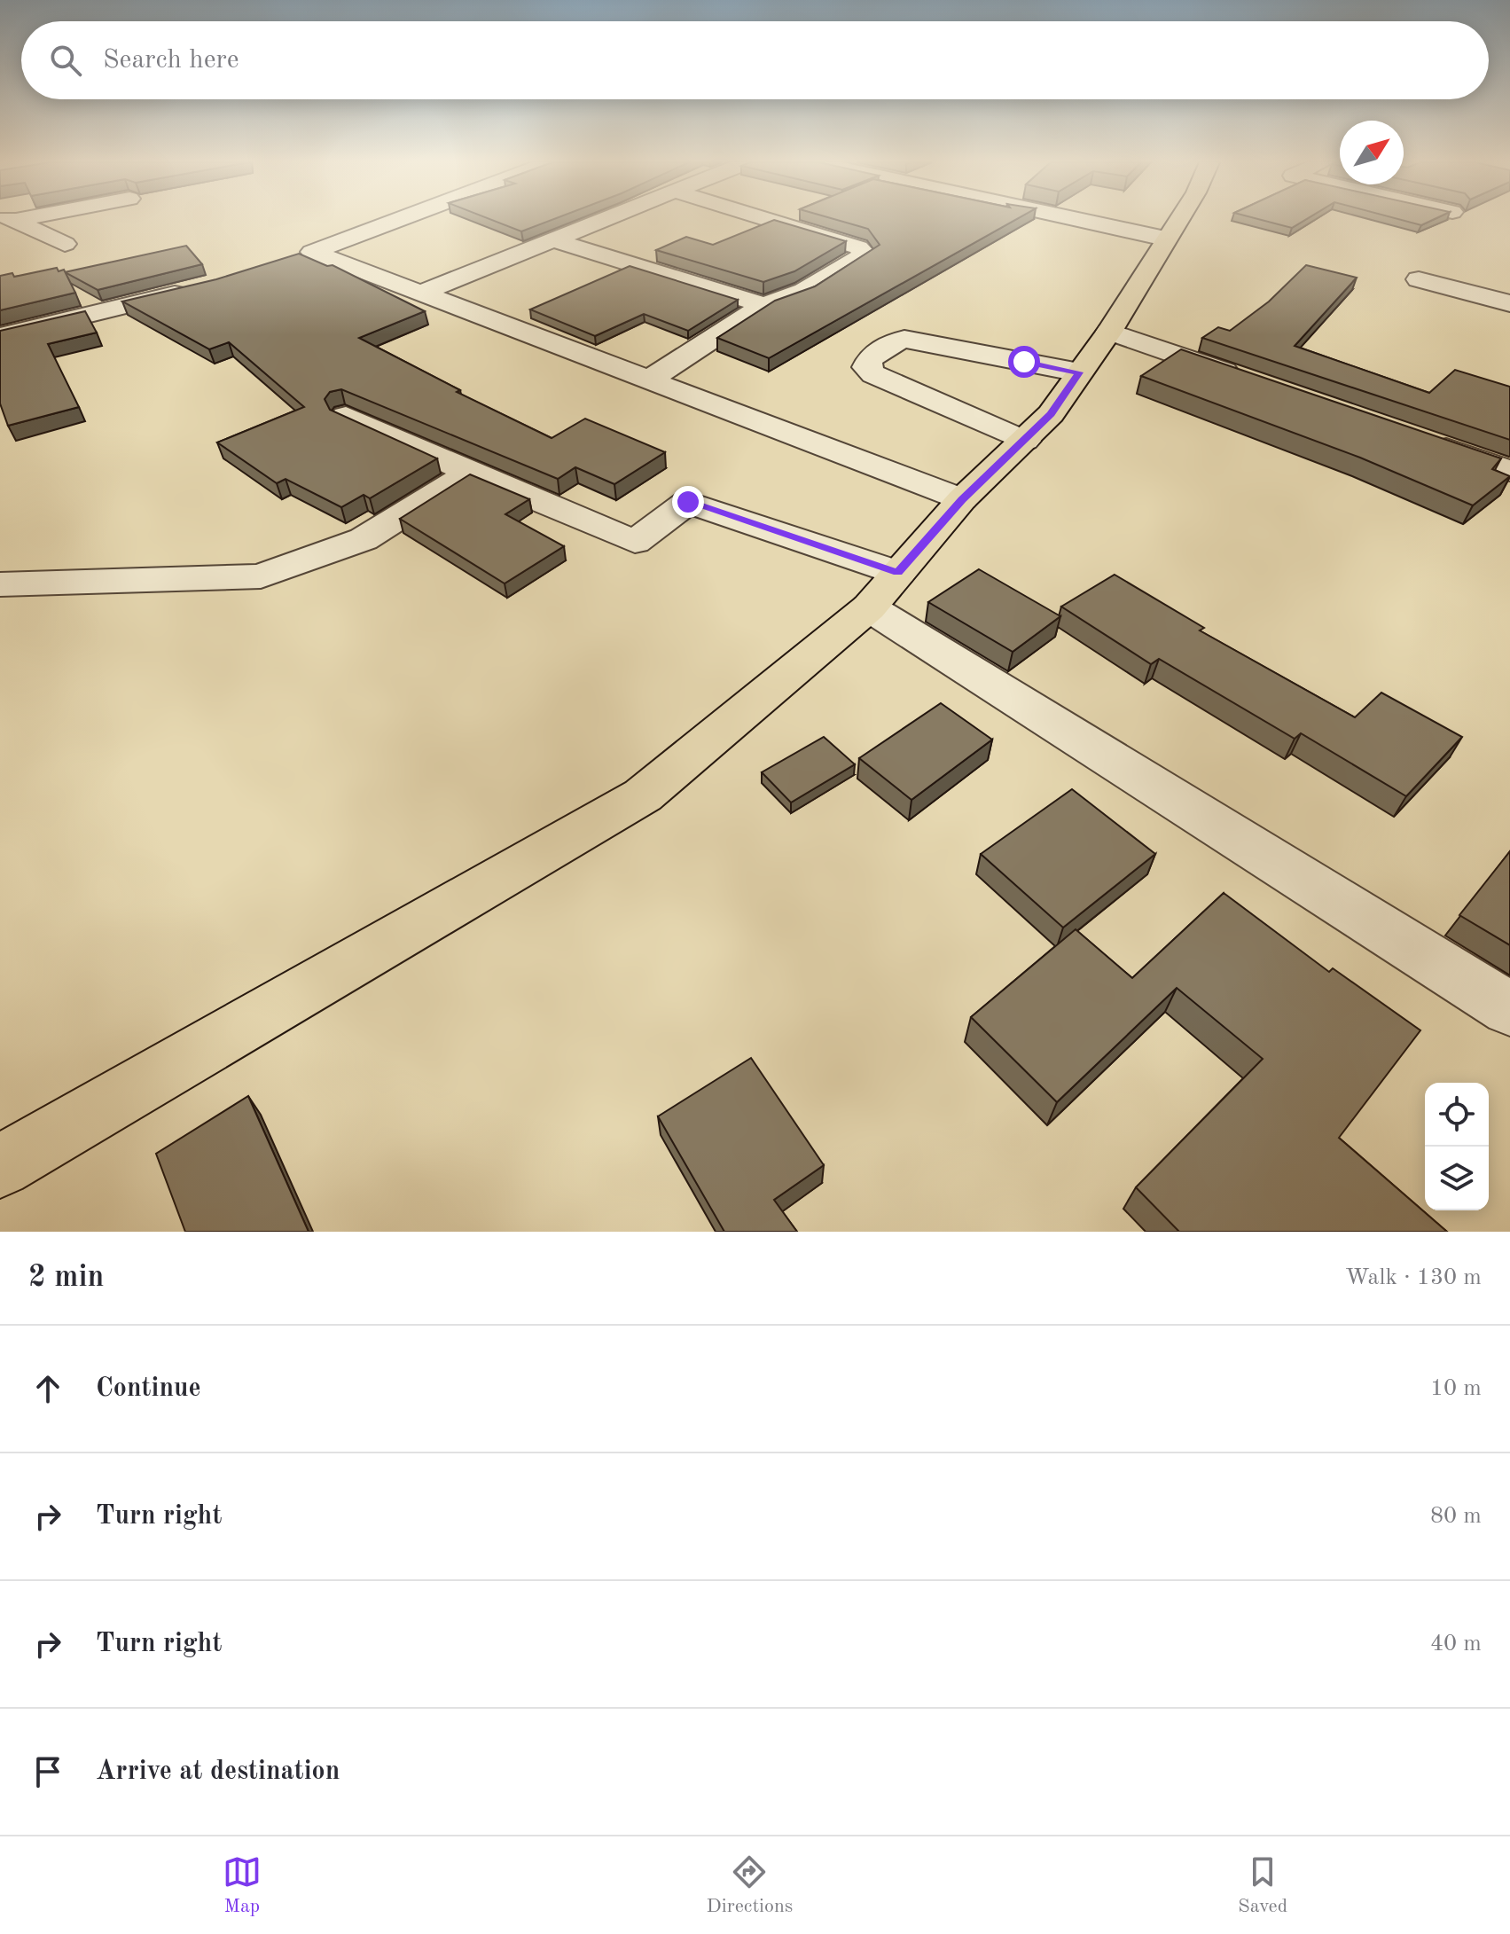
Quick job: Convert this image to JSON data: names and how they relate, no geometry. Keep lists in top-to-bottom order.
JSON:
{
  "north": "top right",
  "page": {
    "search": "Search here",
    "heading": ["2 min", "Walk · 130 m"],
    "list": [
      ["Continue", "10 m"],
      ["Turn right", "80 m"],
      ["Turn right", "40 m"],
      "Arrive at destination"
    ],
    "nav": ["Map", "Directions", "Saved"]
  }
}
